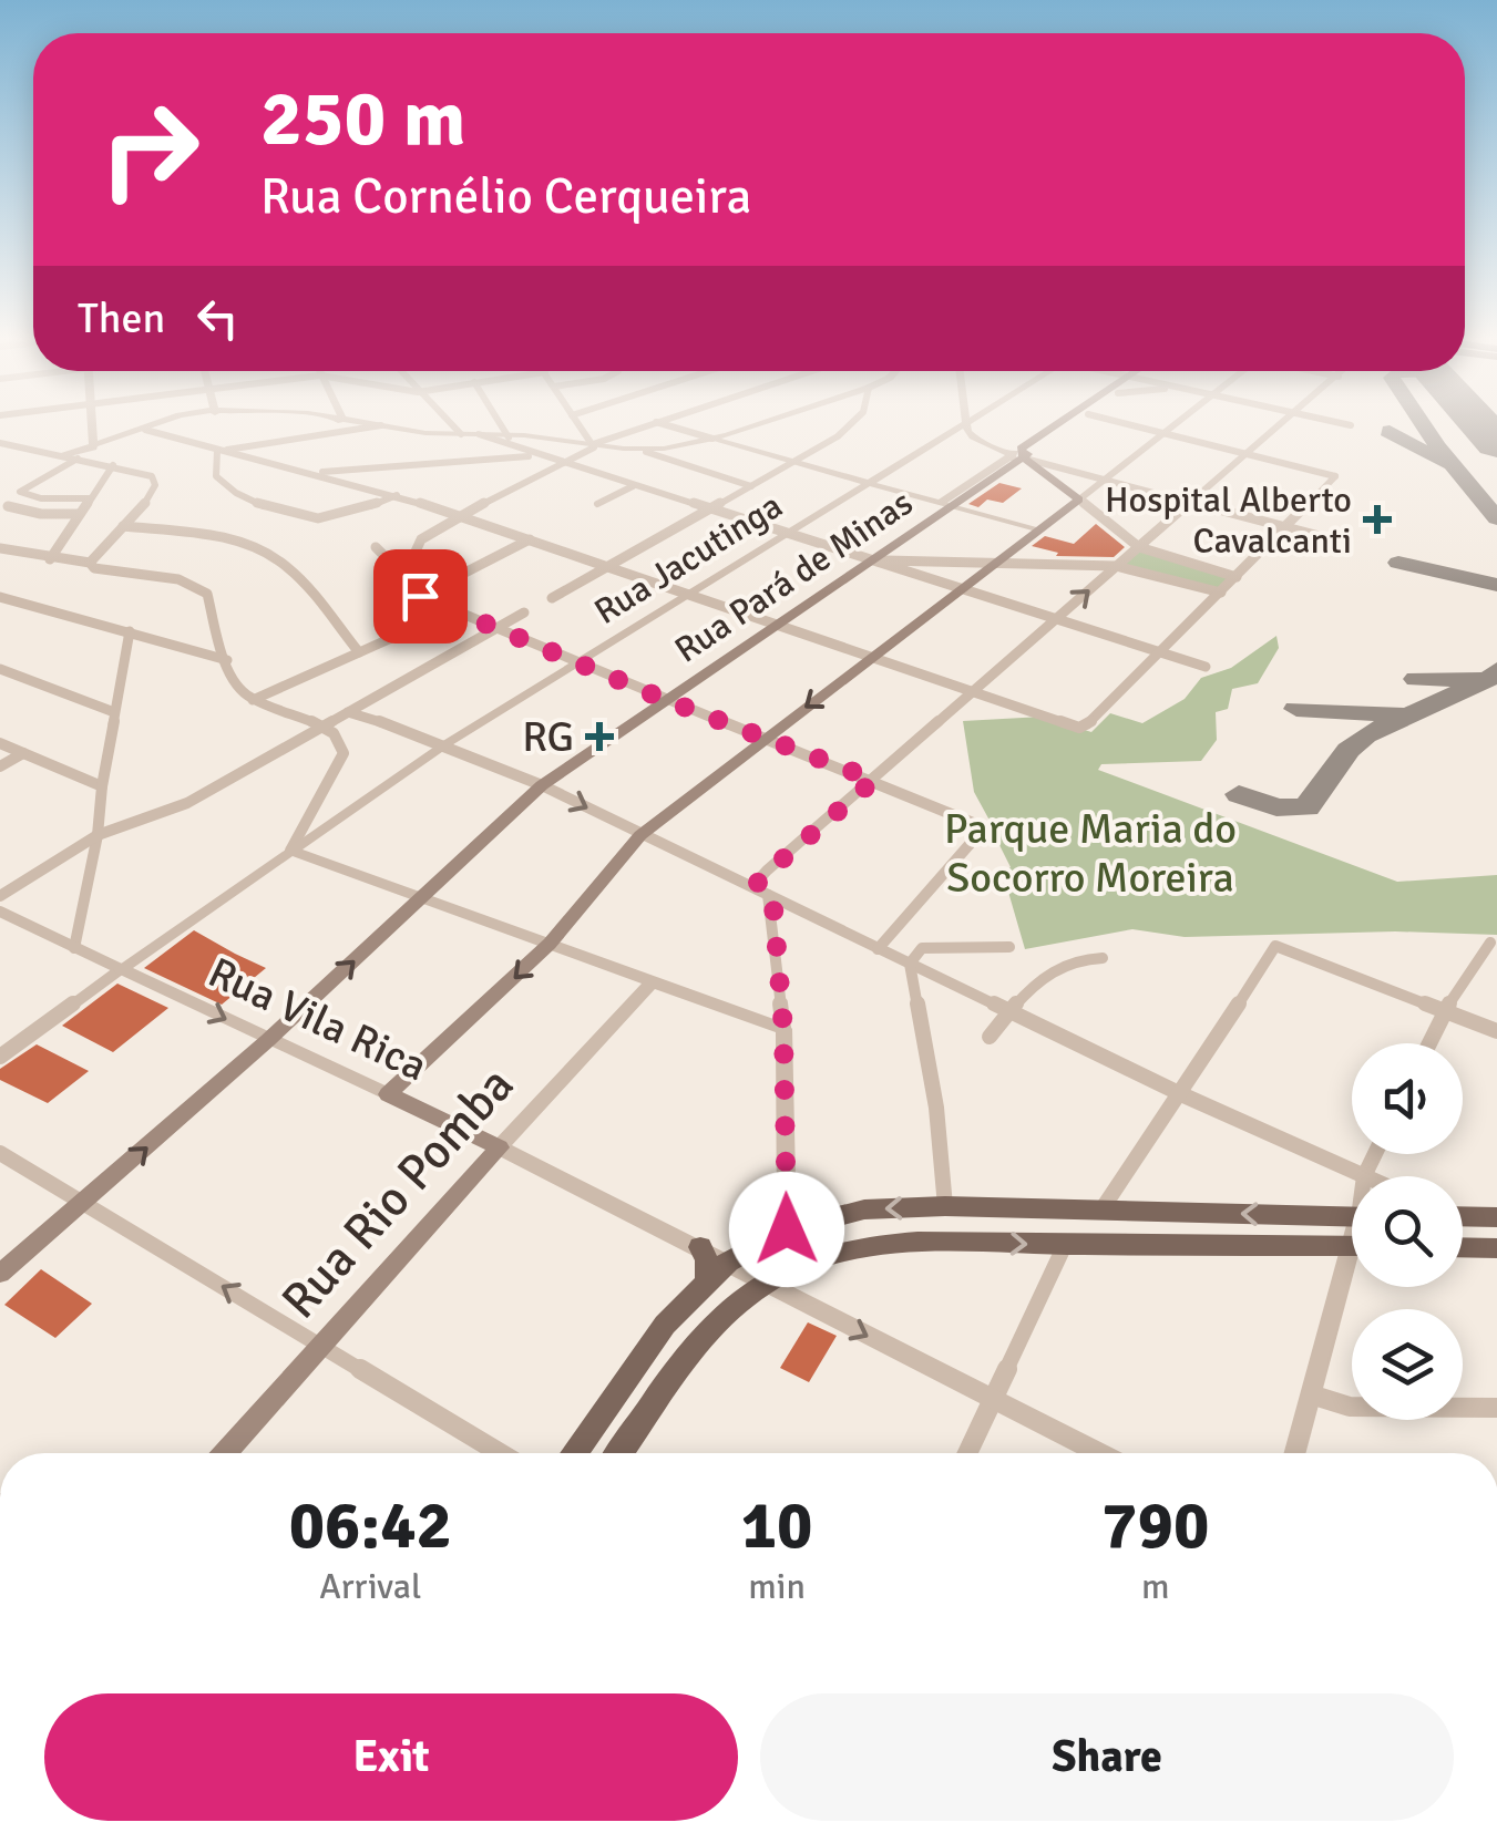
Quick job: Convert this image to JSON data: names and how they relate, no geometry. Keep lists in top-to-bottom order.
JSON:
{
  "streets": {
    "main road": ["Rua Pará de Minas", "Rua Vila Rica", "Rua Rio Pomba"],
    "street": ["Rua Jacutinga"]
  },
  "crossings": [
    ["Rua Jacutinga", "Rua Vila Rica"],
    ["Rua Pará de Minas", "Rua Vila Rica"],
    ["Rua Vila Rica", "Rua Rio Pomba"]
  ],
  "parks": ["Parque Maria do Socorro Moreira"],
  "places": {
    "health": ["Hospital Alberto Cavalcanti", "RG"]
  },
  "page": {
    "turn": ["250 m", "Rua Cornélio Cerqueira"],
    "then": "Then",
    "eta": [
      "06:42",
      "Arrival",
      "10",
      "min",
      "790",
      "m"
    ],
    "buttons": ["Exit", "Share"]
  }
}
